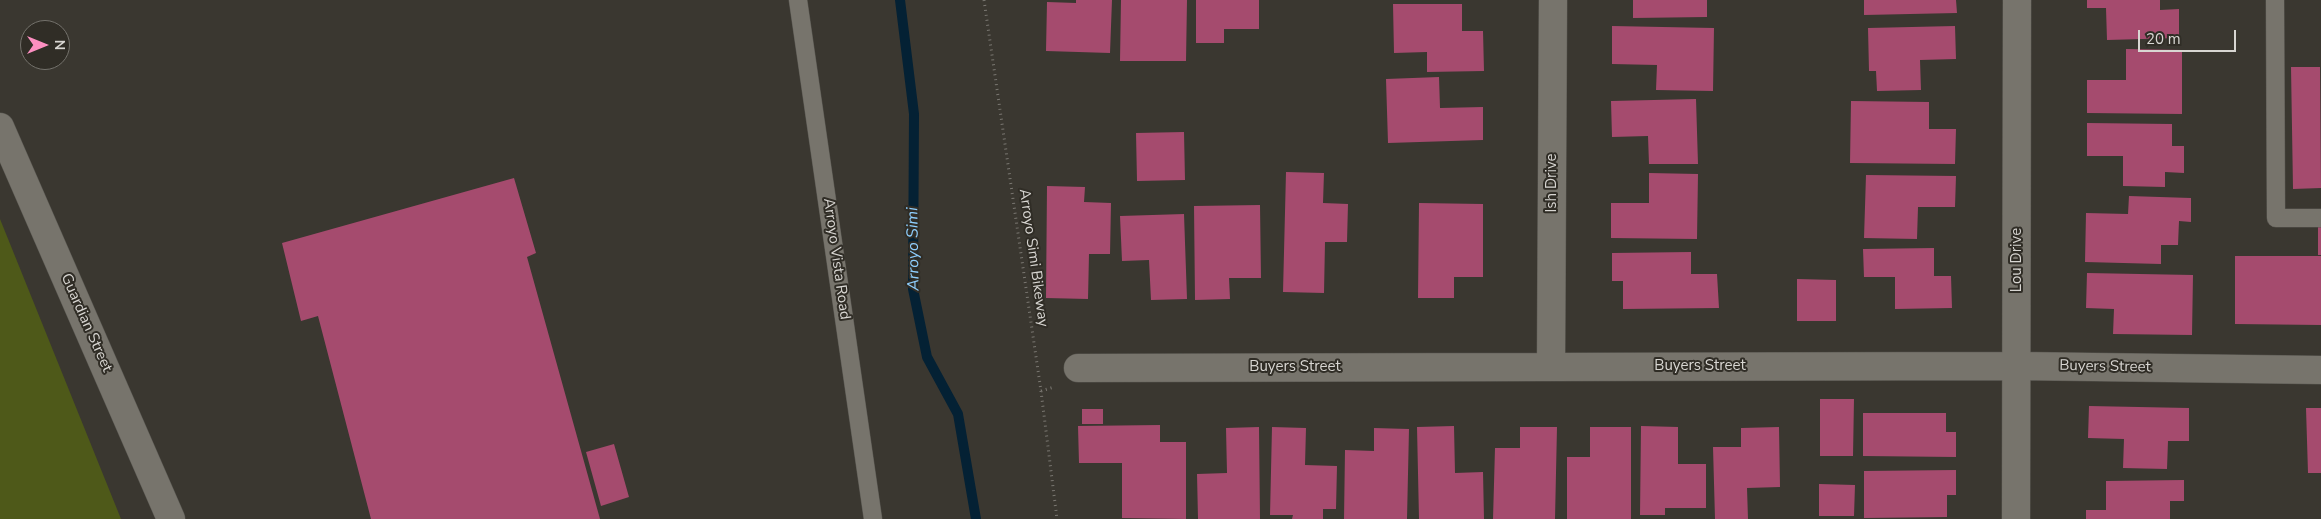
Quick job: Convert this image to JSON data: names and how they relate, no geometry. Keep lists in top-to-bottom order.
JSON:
{
  "streets": {
    "street": [
      "Ish Drive",
      "Lou Drive",
      "Guardian Street",
      "Buyers Street"
    ],
    "lane": ["Arroyo Vista Road"],
    "path": ["Arroyo Simi Bikeway"]
  },
  "crossings": [
    ["Ish Drive", "Buyers Street"],
    ["Lou Drive", "Buyers Street"]
  ],
  "water": ["Arroyo Simi"],
  "scale_bar": "20 m",
  "north": "right"
}
